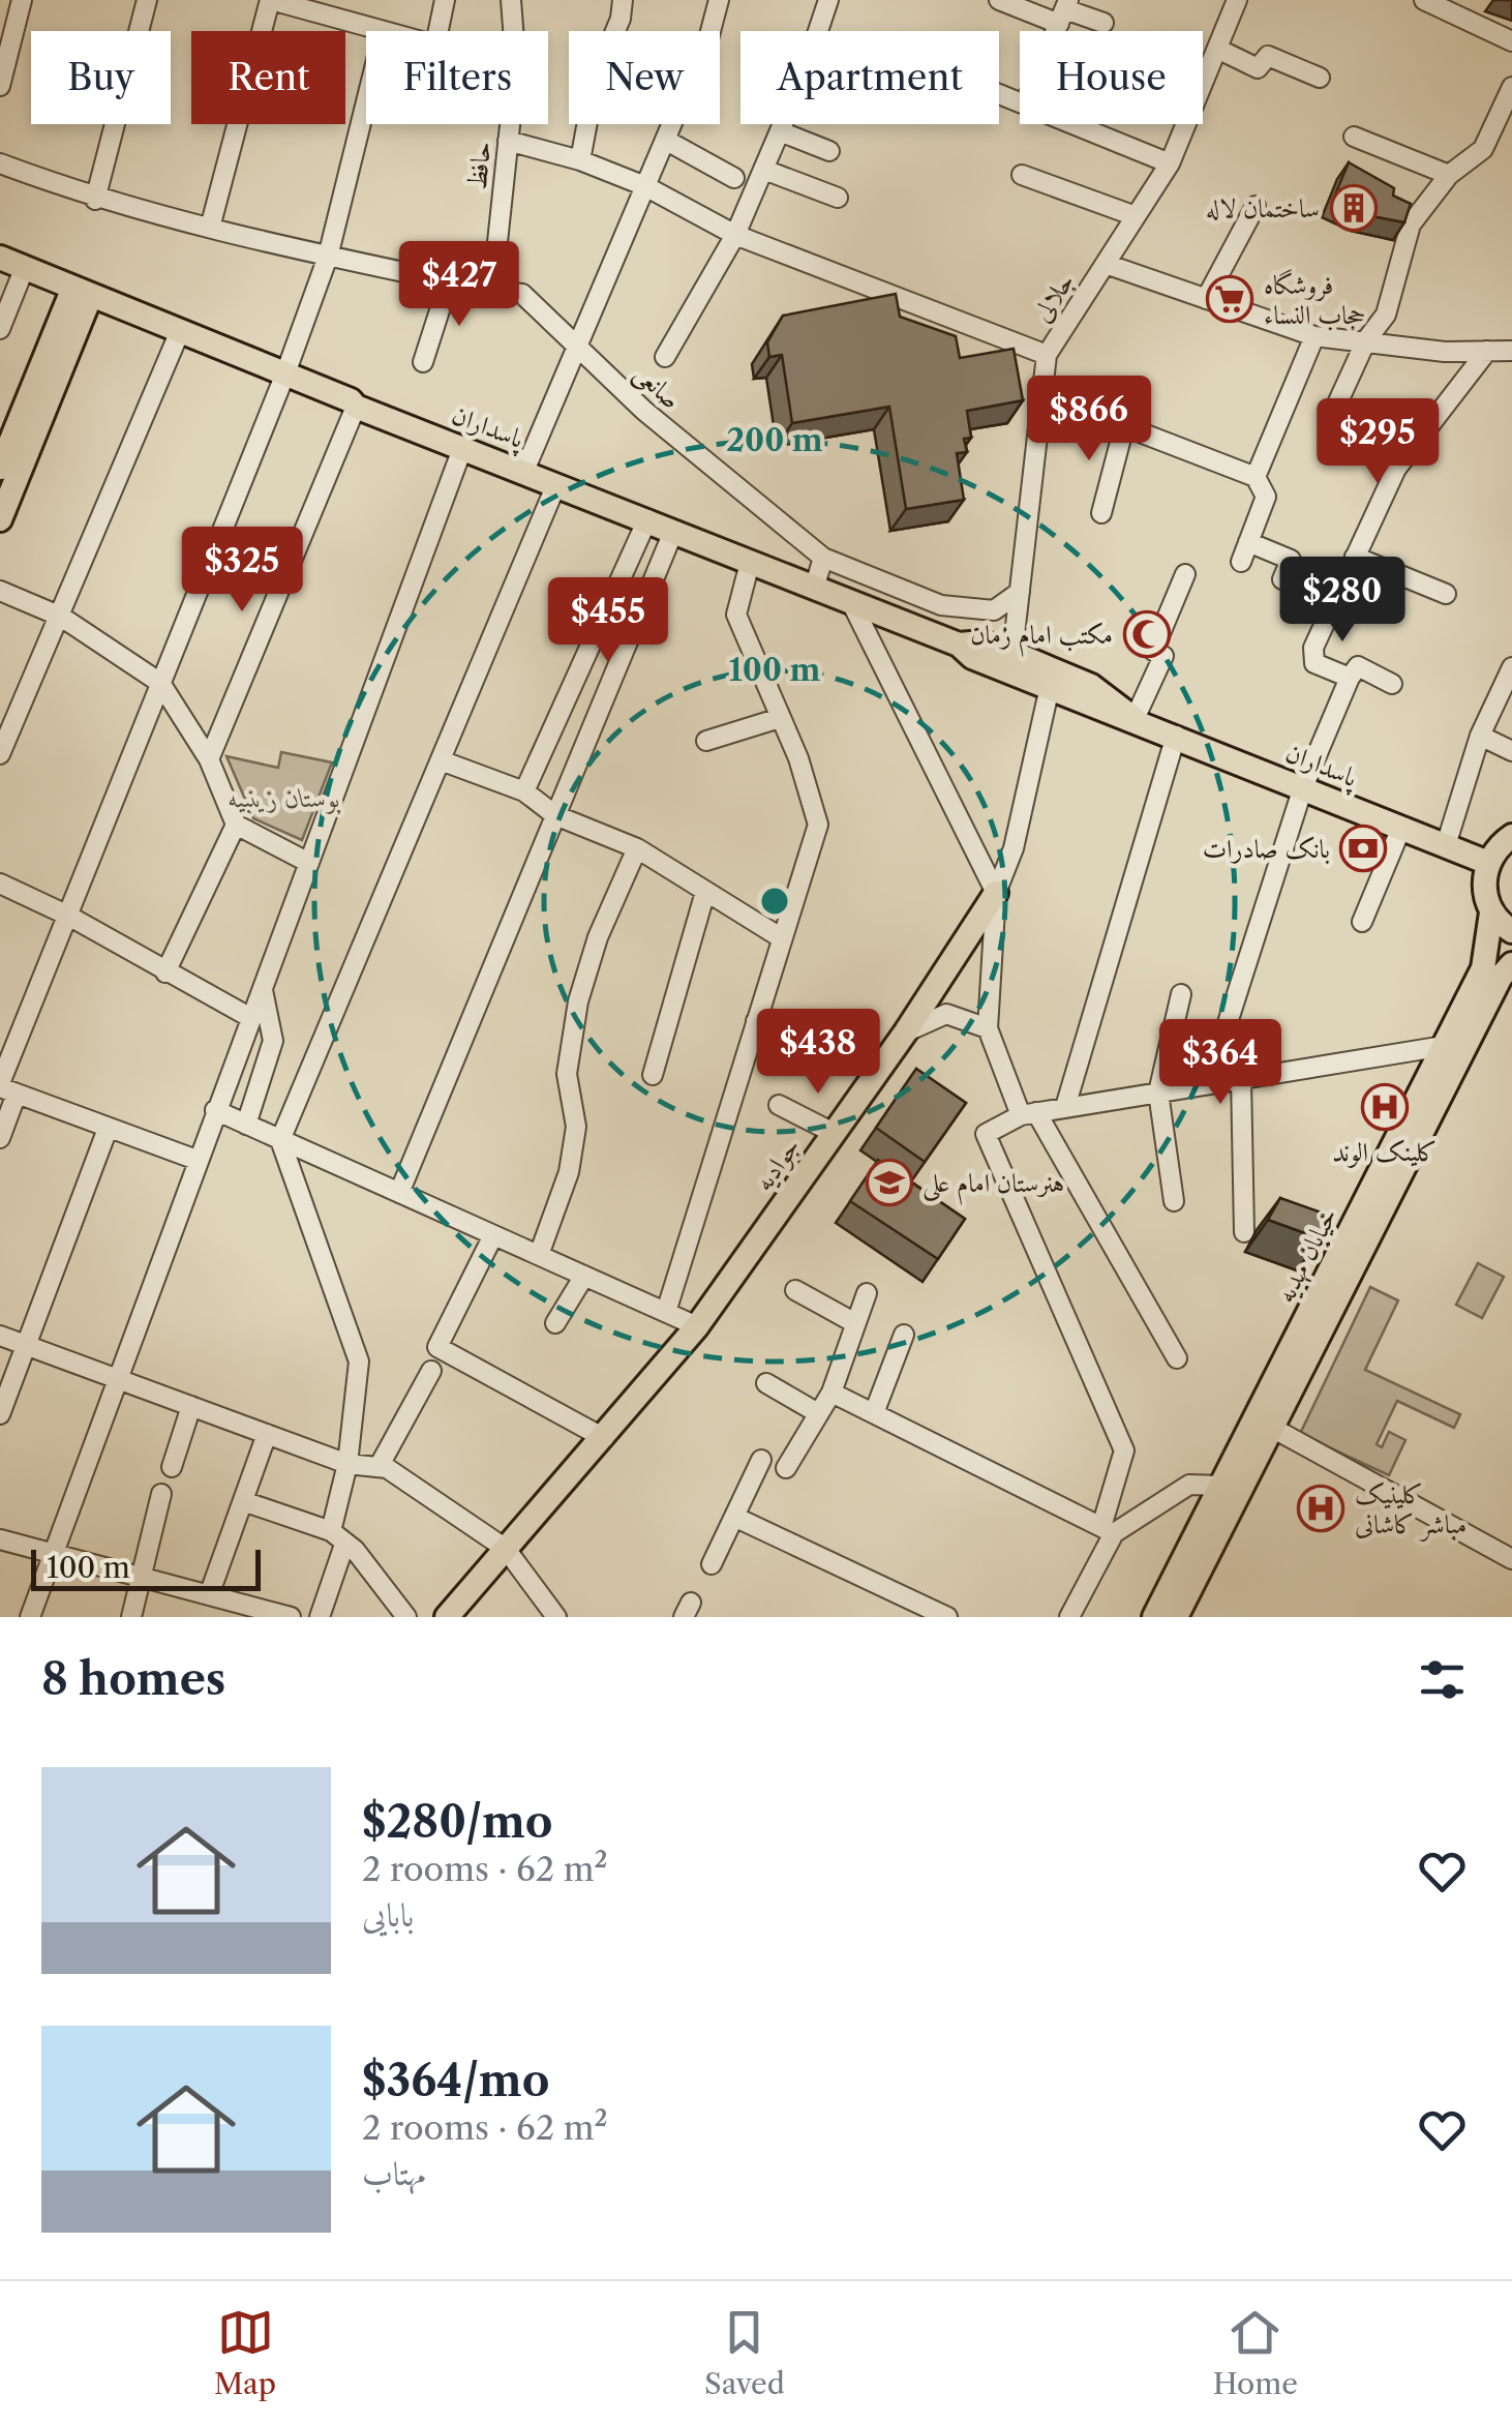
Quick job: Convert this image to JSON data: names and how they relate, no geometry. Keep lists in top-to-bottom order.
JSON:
{
  "streets": {
    "main road": ["پاسداران", "جوادیه", "خیابان مهدیه"],
    "street": ["حافظ", "جلالی", "صانعی"]
  },
  "crossings": [
    ["جلالی", "صانعی"],
    ["جلالی", "پاسداران"],
    ["پاسداران", "جوادیه"],
    ["پاسداران", "خیابان مهدیه"]
  ],
  "parks": ["بوستان زینبیه"],
  "places": {
    "building": ["ساختمان لاله"],
    "supermarket": ["فروشگاه حجاب النساء"],
    "mosque": ["مکتب امام زمان"],
    "bank": ["بانک صادرات"],
    "hospital": ["کلینک الوند", "کلینیک مباشر کاشانی"],
    "school or university": ["هنرستان امام علی"]
  },
  "scale_bar": "100 m",
  "page": {
    "chip": [
      "Buy",
      "Rent",
      "Filters",
      "New",
      "Apartment",
      "House"
    ],
    "price": [
      "$427",
      "$866",
      "$295",
      "$325",
      "$280",
      "$455",
      "$438",
      "$364"
    ],
    "scale": "100 m",
    "heading": "8 homes",
    "list": [
      {
        "name": "$280/mo",
        "note": "2 rooms · 62 m² · بابایی"
      },
      {
        "name": "$364/mo",
        "note": "2 rooms · 62 m² · مهتاب"
      }
    ],
    "tabs": ["Map", "Saved", "Home"]
  },
  "rings": ["200 m", "100 m"]
}
